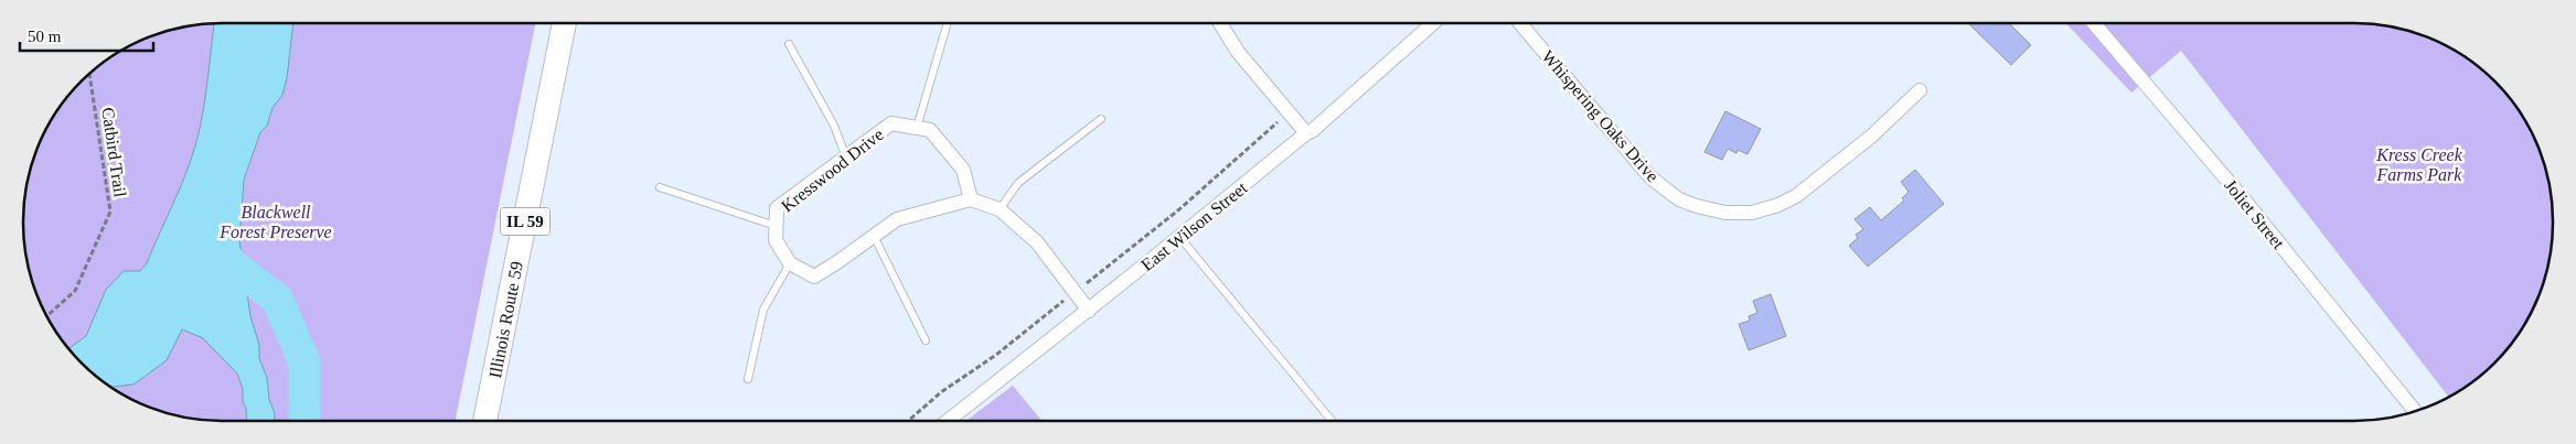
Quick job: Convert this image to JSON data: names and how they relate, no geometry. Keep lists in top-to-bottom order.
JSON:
{
  "streets": {
    "main road": ["IL 59", "Illinois Route 59"],
    "street": [
      "Whispering Oaks Drive",
      "Kresswood Drive",
      "Joliet Street",
      "East Wilson Street"
    ],
    "path": ["Catbird Trail"]
  },
  "parks": ["Kress Creek Farms Park", "Blackwell Forest Preserve"],
  "scale_bar": "50 m"
}
